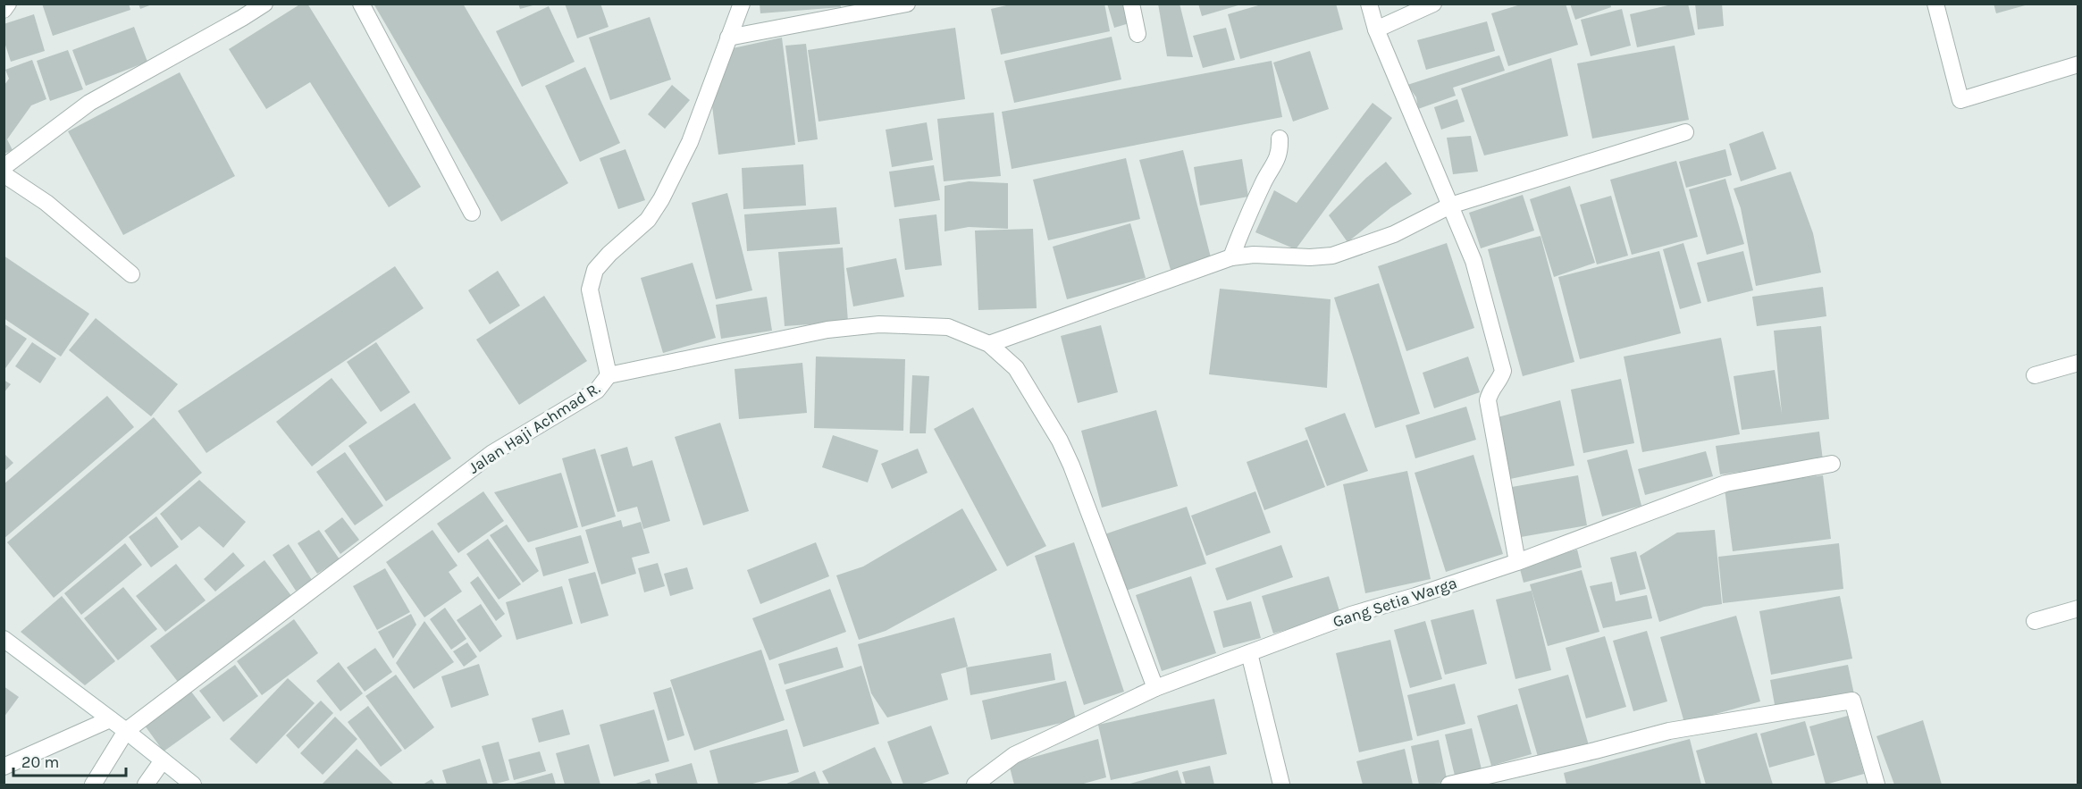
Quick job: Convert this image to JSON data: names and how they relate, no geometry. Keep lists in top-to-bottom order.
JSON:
{
  "streets": {
    "street": ["Jalan Haji Achmad R.", "Gang Setia Warga"]
  },
  "scale_bar": "20 m"
}
